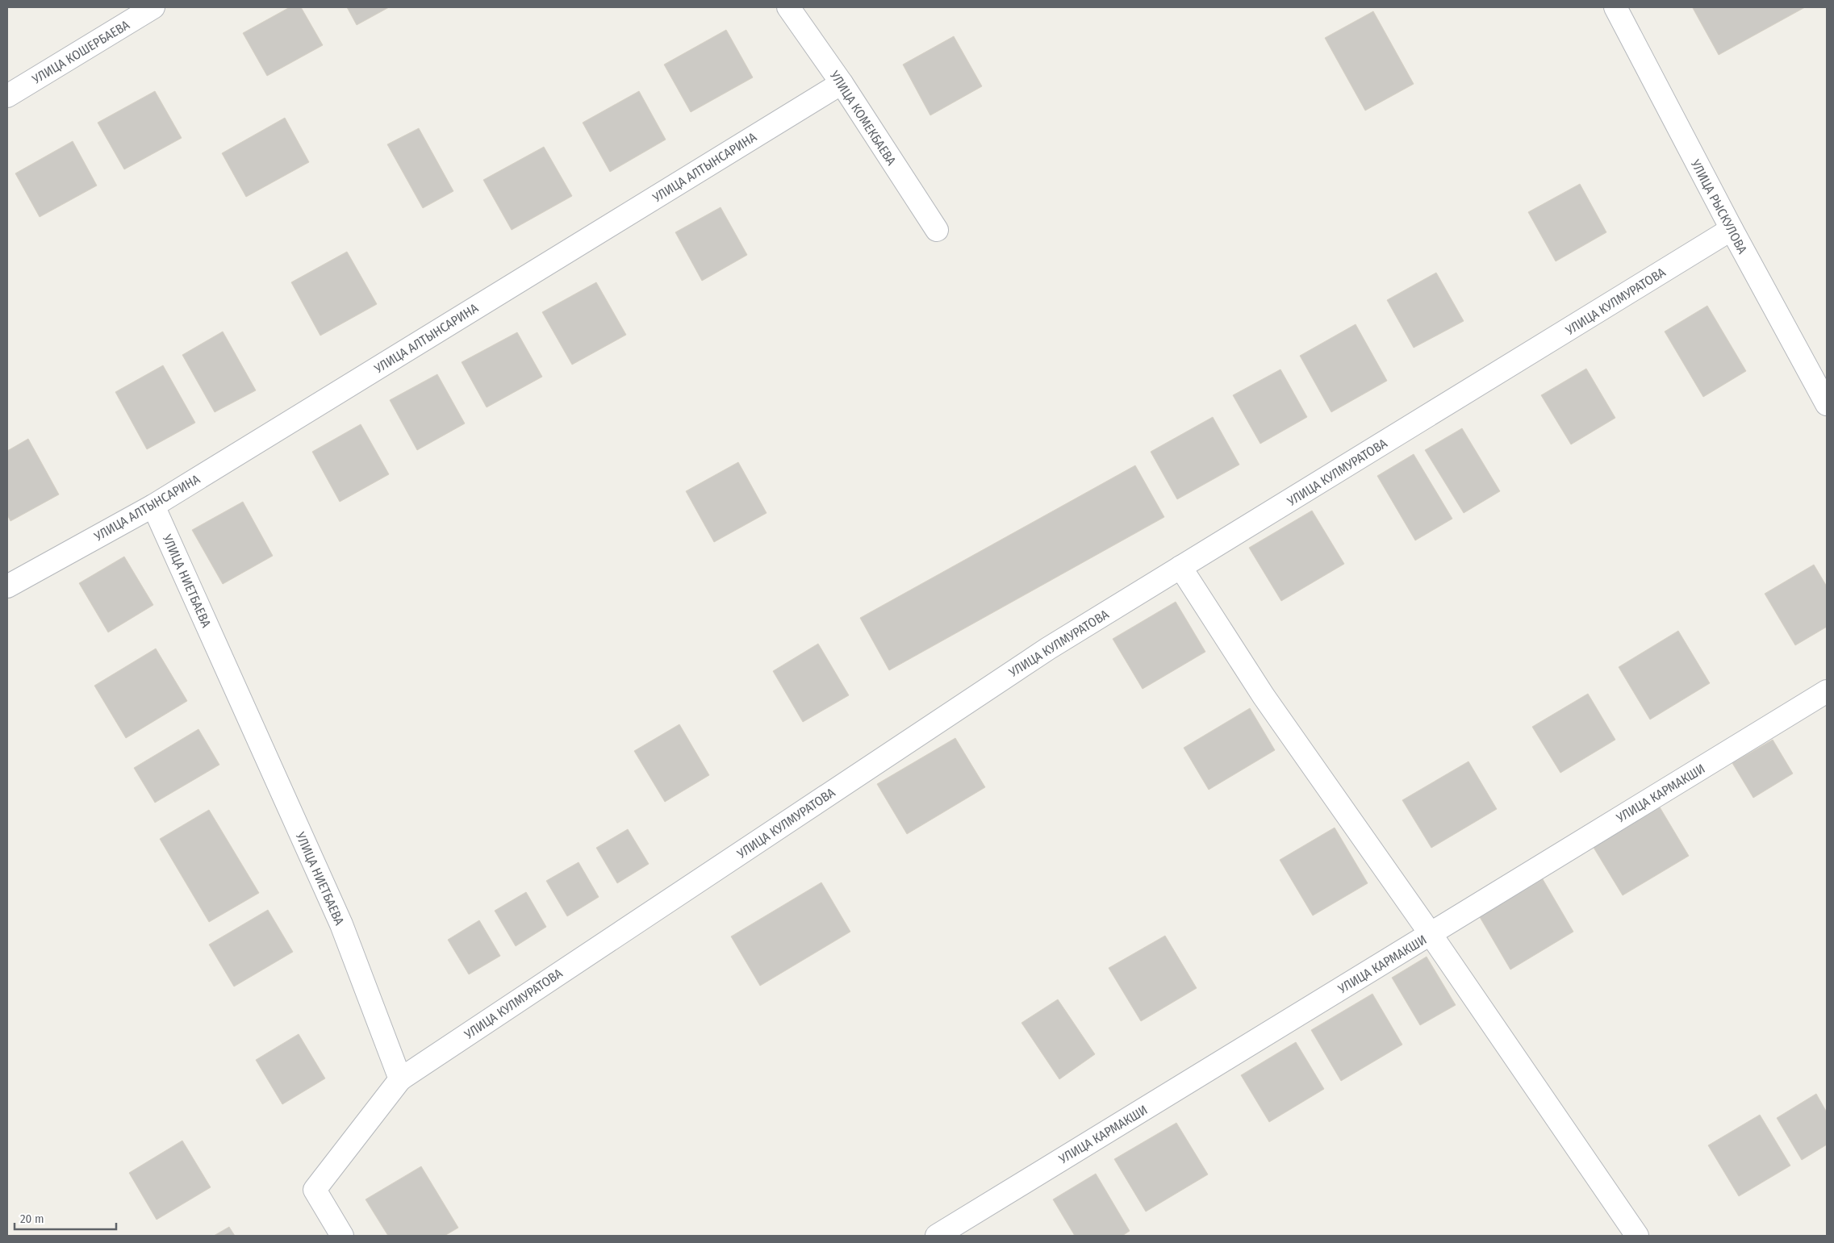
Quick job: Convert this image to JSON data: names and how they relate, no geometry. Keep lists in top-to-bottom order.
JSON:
{
  "streets": {
    "street": [
      "УЛИЦА КОШЕРБАЕВА",
      "УЛИЦА КОМЕКБАЕВА",
      "УЛИЦА АЛТЫНСАРИНА",
      "УЛИЦА РЫСКУЛОВА",
      "УЛИЦА КУЛМУРАТОВА",
      "УЛИЦА НИЕТБАЕВА",
      "УЛИЦА КАРМАКШИ"
    ]
  },
  "crossings": [
    ["УЛИЦА КОМЕКБАЕВА", "УЛИЦА АЛТЫНСАРИНА"],
    ["УЛИЦА АЛТЫНСАРИНА", "УЛИЦА НИЕТБАЕВА"],
    ["УЛИЦА РЫСКУЛОВА", "УЛИЦА КУЛМУРАТОВА"],
    ["УЛИЦА КУЛМУРАТОВА", "УЛИЦА НИЕТБАЕВА"]
  ],
  "scale_bar": "20 m"
}
